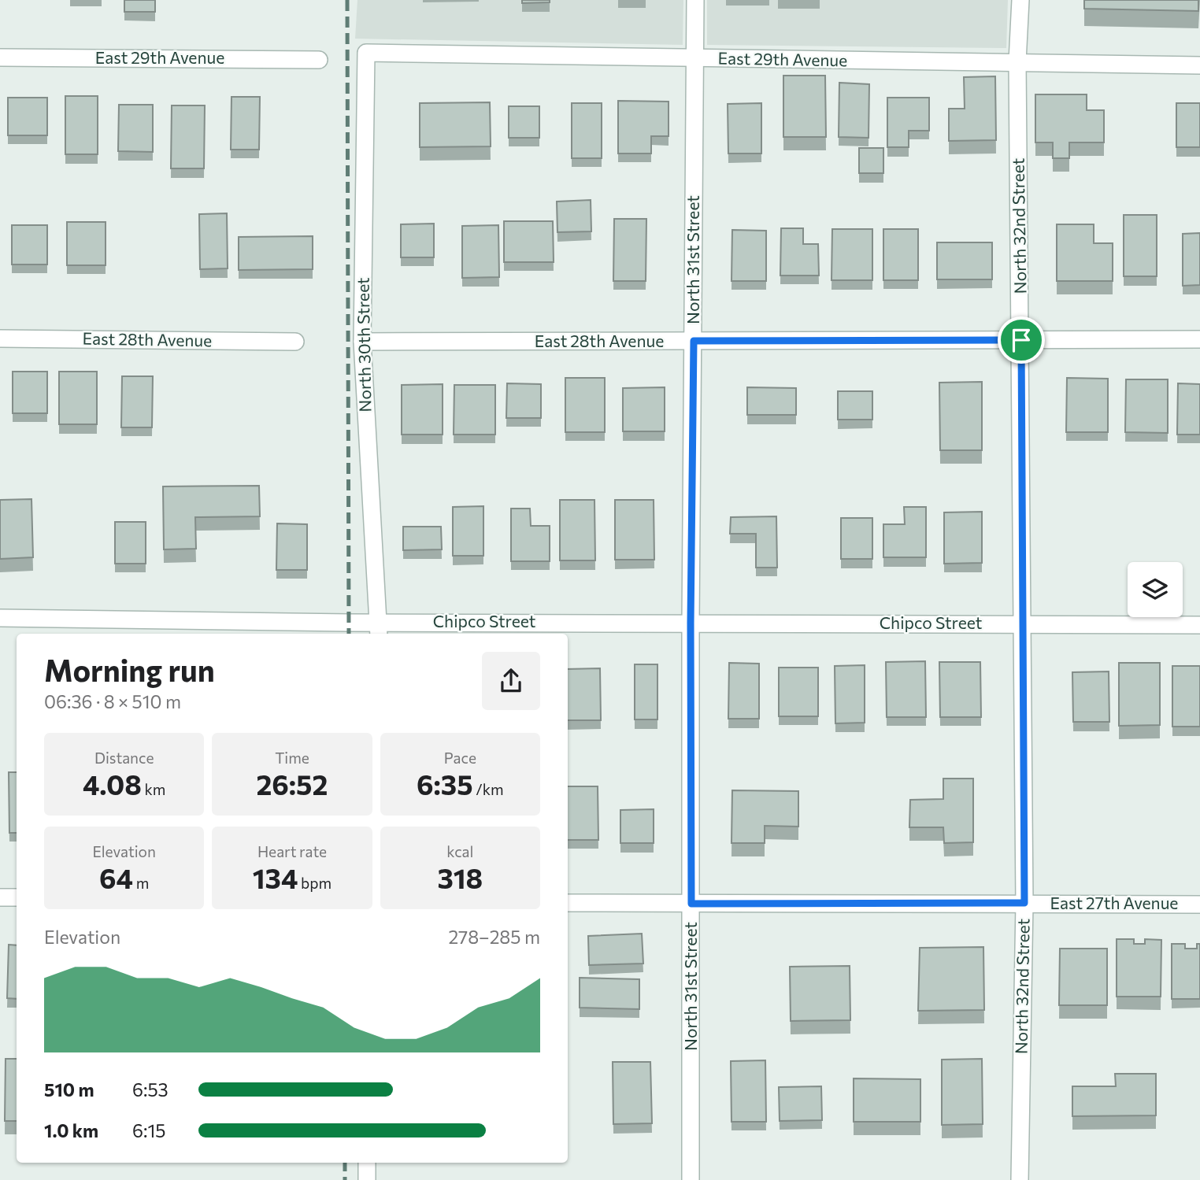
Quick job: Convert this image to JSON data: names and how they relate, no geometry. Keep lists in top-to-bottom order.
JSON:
{
  "streets": {
    "street": [
      "East 29th Avenue",
      "North 32nd Street",
      "North 31st Street",
      "East 28th Avenue",
      "North 30th Street",
      "Chipco Street",
      "East 27th Avenue"
    ]
  },
  "crossings": [
    ["East 29th Avenue", "North 32nd Street"],
    ["East 29th Avenue", "North 31st Street"],
    ["East 29th Avenue", "North 30th Street"],
    ["North 32nd Street", "East 28th Avenue"],
    ["North 32nd Street", "Chipco Street"],
    ["North 32nd Street", "East 27th Avenue"],
    ["North 31st Street", "East 28th Avenue"],
    ["North 31st Street", "Chipco Street"],
    ["North 31st Street", "East 27th Avenue"],
    ["East 28th Avenue", "North 30th Street"],
    ["North 30th Street", "Chipco Street"]
  ],
  "page": {
    "heading": ["Morning run", "06:36 · 8 × 510 m"],
    "stats": [
      ["Distance", "4.08 km"],
      ["Time", "26:52"],
      ["Pace", "6:35 /km"],
      ["Elevation", "64 m"],
      ["Heart rate", "134 bpm"],
      ["kcal", "318"]
    ],
    "chart": ["Elevation", "278–285 m"],
    "list": [
      {
        "name": "510 m",
        "note": "6:53"
      },
      {
        "name": "1.0 km",
        "note": "6:15"
      }
    ]
  }
}
